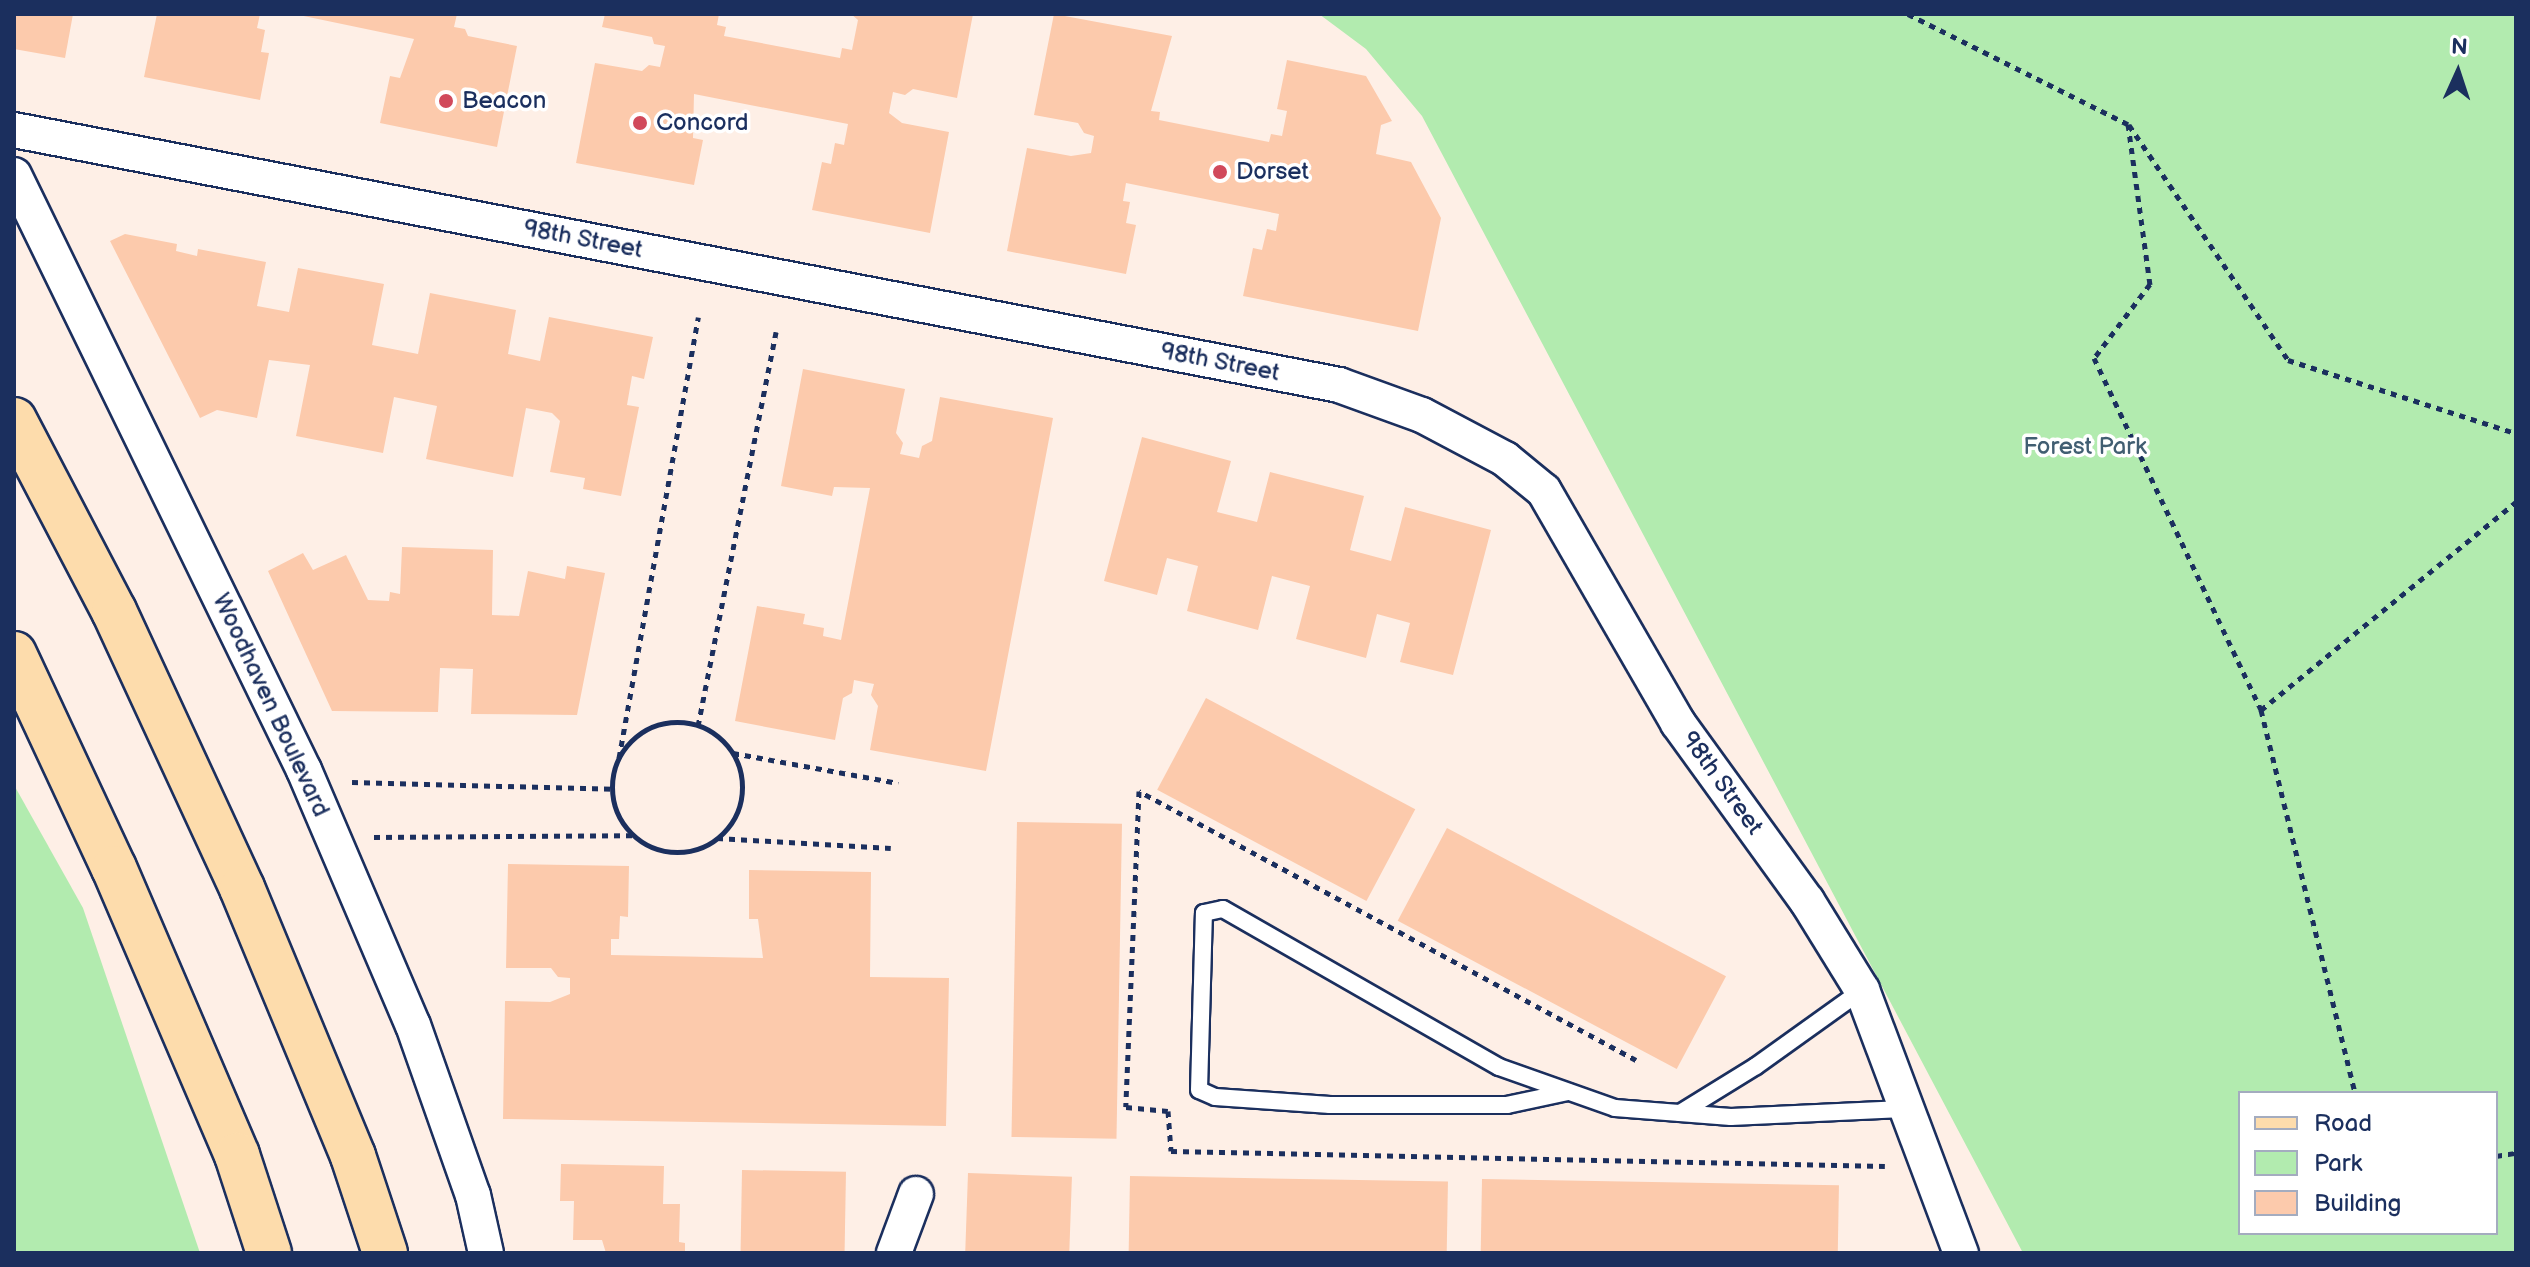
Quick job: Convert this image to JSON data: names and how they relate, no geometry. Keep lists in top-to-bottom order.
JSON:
{
  "streets": {
    "street": ["98th Street", "Woodhaven Boulevard"]
  },
  "parks": ["Forest Park"],
  "places": ["Beacon", "Concord", "Dorset"],
  "legend": ["Road", "Park", "Building"],
  "north": "top"
}
